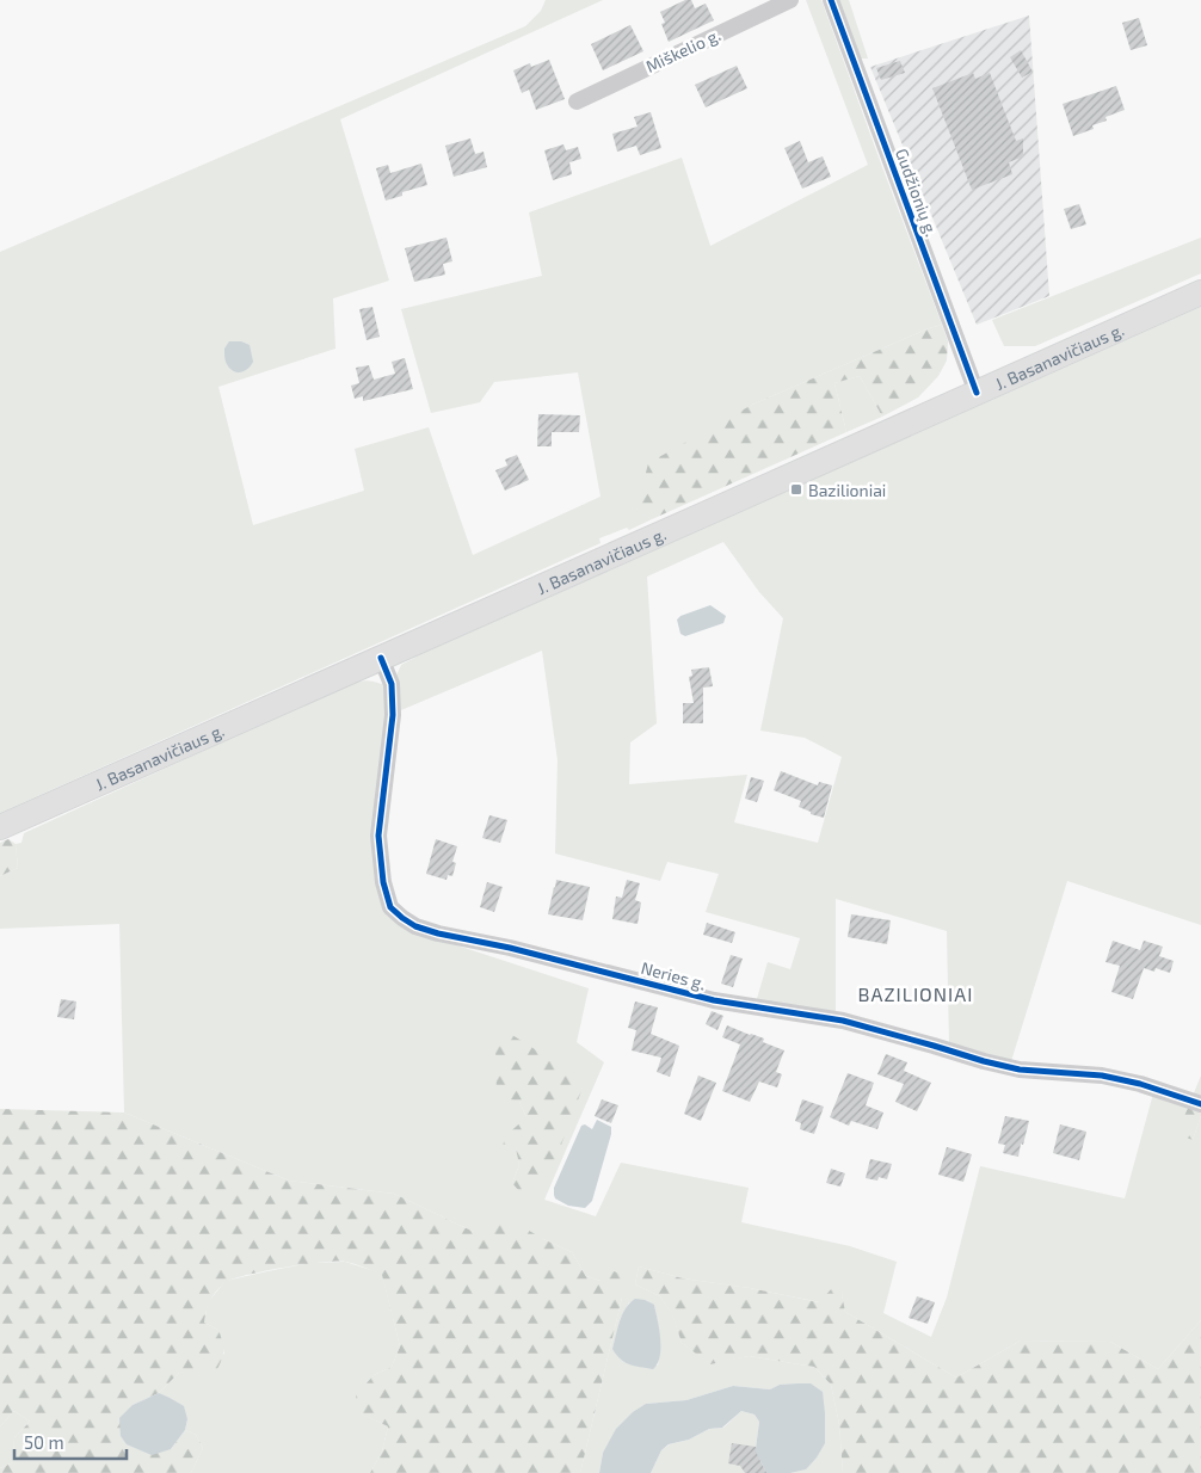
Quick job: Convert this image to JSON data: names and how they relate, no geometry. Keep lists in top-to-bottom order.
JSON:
{
  "streets": {
    "main road": ["J. Basanavičiaus g."],
    "street": ["Miškelio g.", "Gudžionių g.", "Neries g."]
  },
  "crossings": [
    ["Gudžionių g.", "J. Basanavičiaus g."],
    ["J. Basanavičiaus g.", "Neries g."]
  ],
  "districts": ["BAZILIONIAI"],
  "places": {
    "transit": ["Bazilioniai"]
  },
  "scale_bar": "50 m"
}
